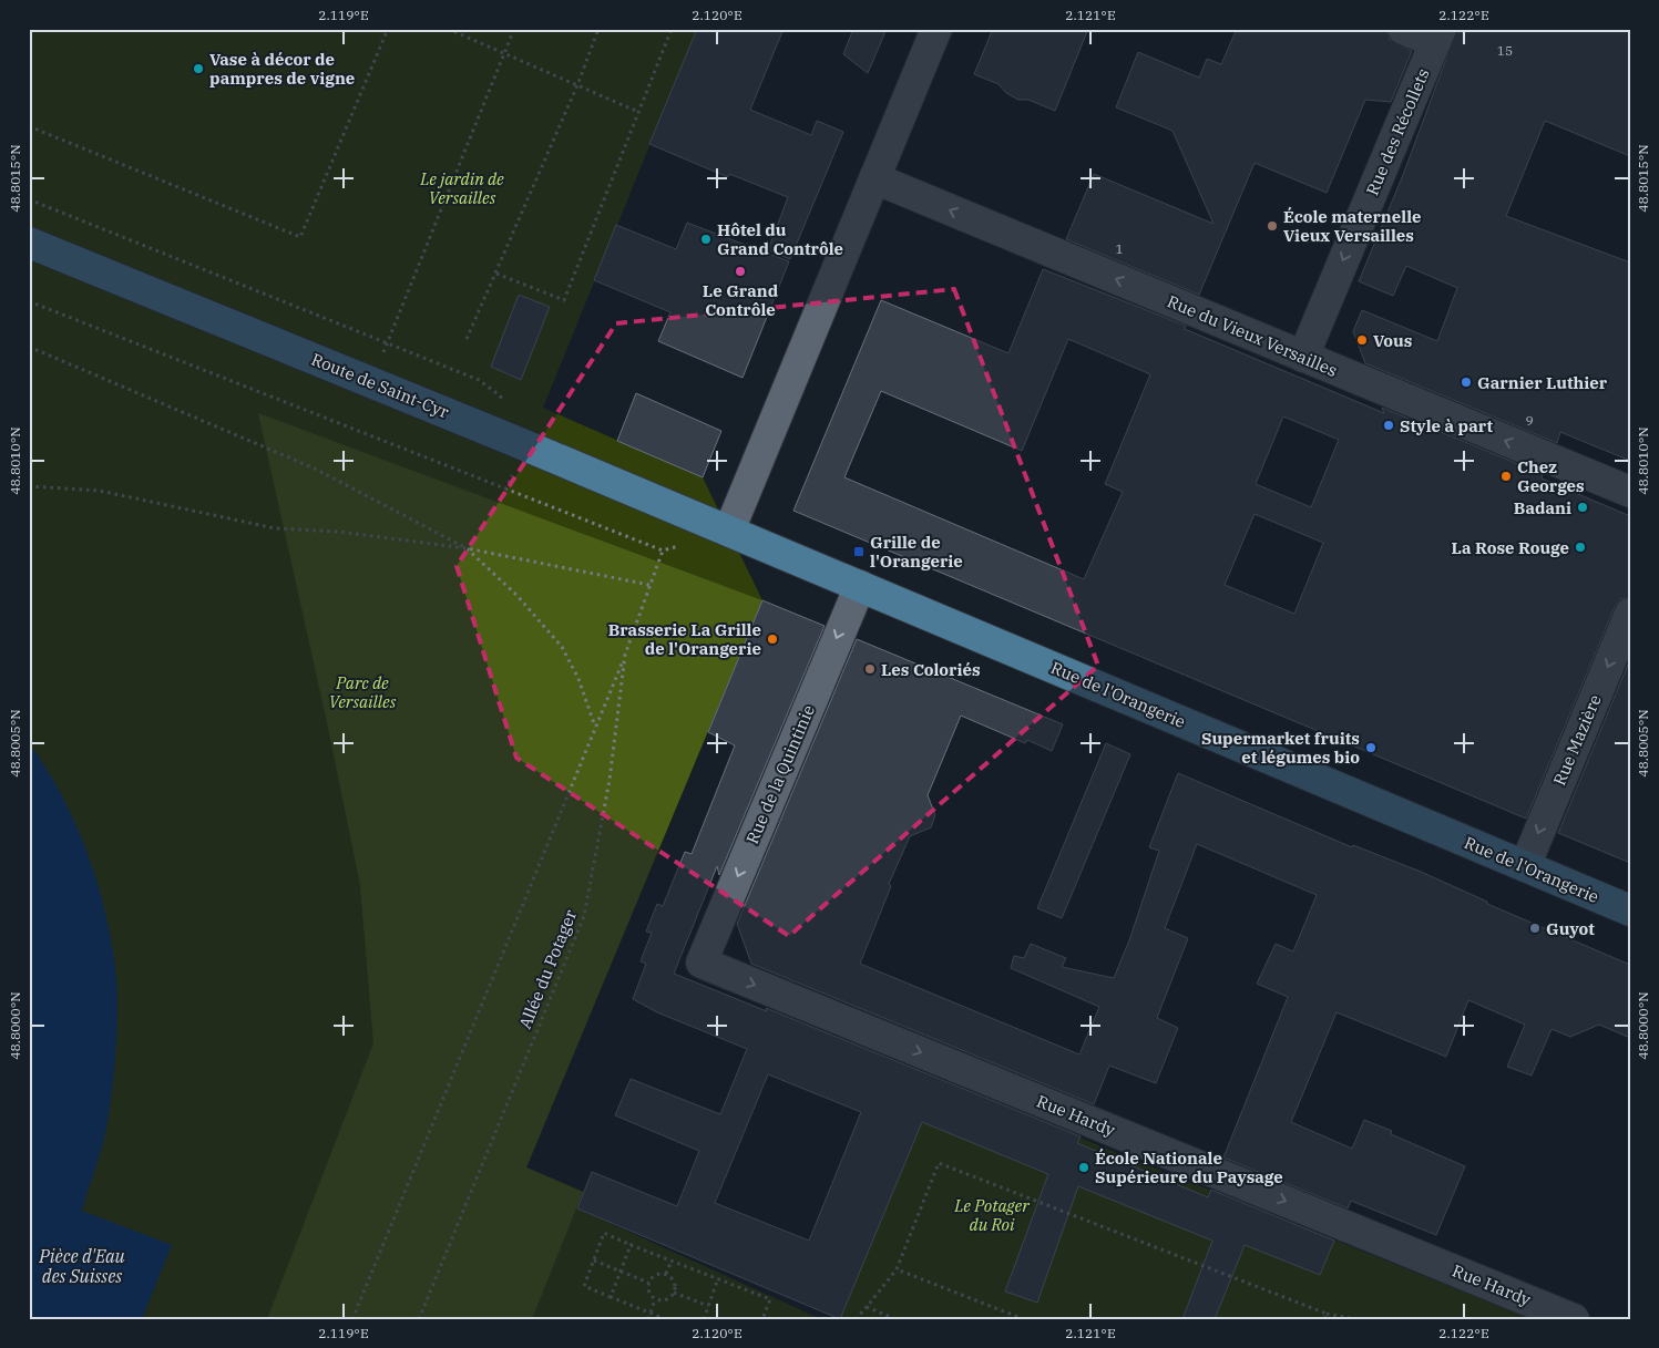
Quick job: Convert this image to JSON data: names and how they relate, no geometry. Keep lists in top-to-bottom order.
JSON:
{
  "streets": {
    "main road": ["Route de Saint-Cyr", "Rue de l'Orangerie"],
    "street": [
      "Rue des Récollets",
      "Rue du Vieux Versailles",
      "Rue Mazière",
      "Rue de la Quintinie",
      "Rue Hardy"
    ],
    "path": ["Allée du Potager"]
  },
  "crossings": [
    ["Rue des Récollets", "Rue du Vieux Versailles"],
    ["Route de Saint-Cyr", "Rue de l'Orangerie"],
    ["Rue de l'Orangerie", "Rue Mazière"],
    ["Rue de l'Orangerie", "Rue de la Quintinie"],
    ["Rue de la Quintinie", "Rue Hardy"]
  ],
  "one_way": [
    "Rue des Récollets",
    "Rue du Vieux Versailles",
    "Rue Mazière",
    "Rue de la Quintinie",
    "Rue Hardy"
  ],
  "water": ["Pièce d'Eau des Suisses"],
  "parks": ["Le jardin de Versailles", "Parc de Versailles", "Le Potager du Roi"],
  "places": {
    "other": [
      "Vase à décor de pampres de vigne",
      "École maternelle Vieux Versailles",
      "Hôtel du Grand Contrôle",
      "Le Grand Contrôle",
      "Vous",
      "Garnier Luthier",
      "Style à part",
      "Chez Georges",
      "Badani",
      "La Rose Rouge",
      "Brasserie La Grille de l'Orangerie",
      "Les Coloriés",
      "Supermarket fruits et légumes bio",
      "Guyot",
      "École Nationale Supérieure du Paysage"
    ],
    "transit": ["Grille de l'Orangerie"]
  },
  "house_numbers": ["15", "1", "9"],
  "coordinates": [
    "2.119°E",
    "2.120°E",
    "2.121°E",
    "2.122°E",
    "48.8015°N",
    "48.8010°N",
    "48.8005°N",
    "48.8000°N"
  ]
}
